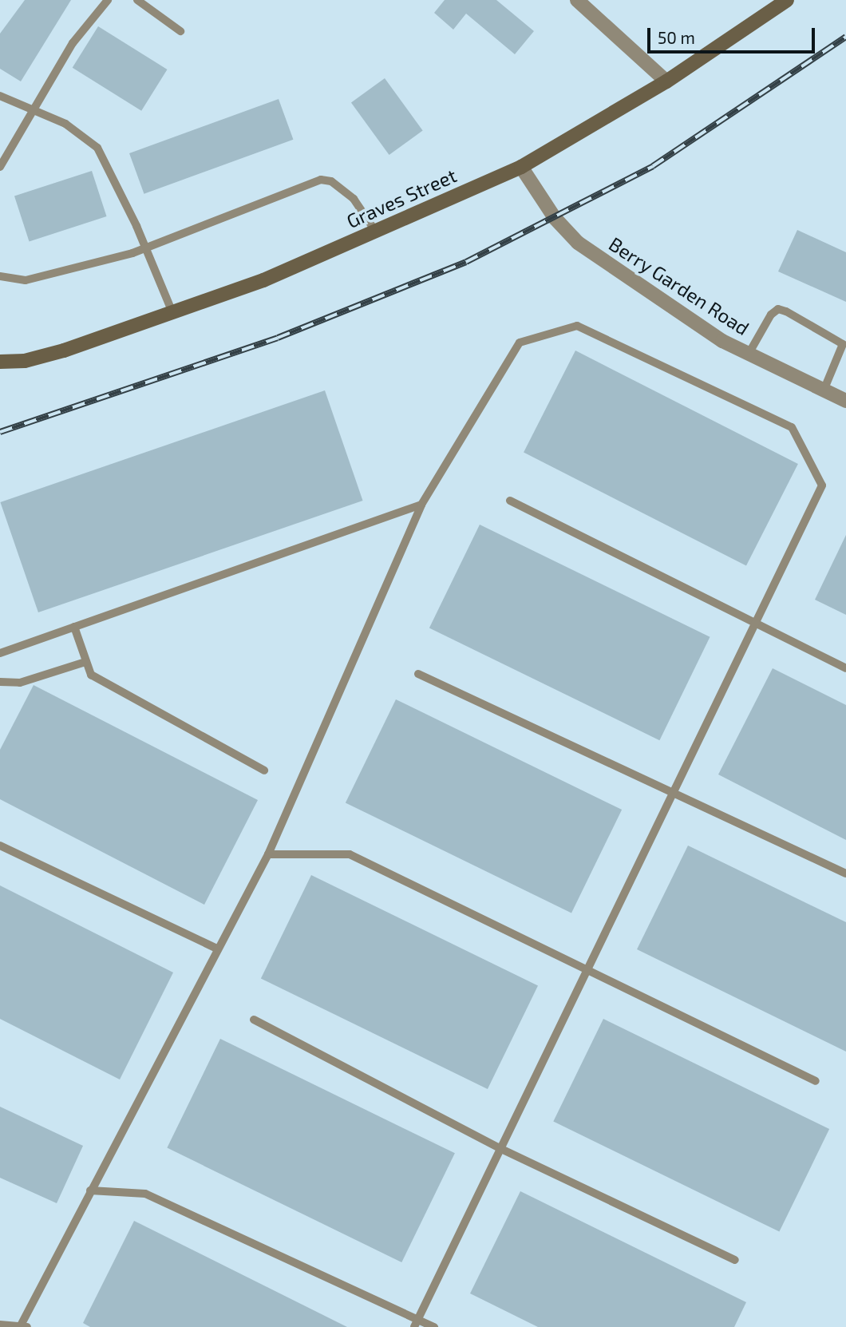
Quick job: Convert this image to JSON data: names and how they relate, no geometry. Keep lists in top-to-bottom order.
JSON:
{
  "streets": {
    "street": ["Graves Street", "Berry Garden Road"]
  },
  "crossings": [
    ["Graves Street", "Berry Garden Road"]
  ],
  "scale_bar": "50 m"
}
